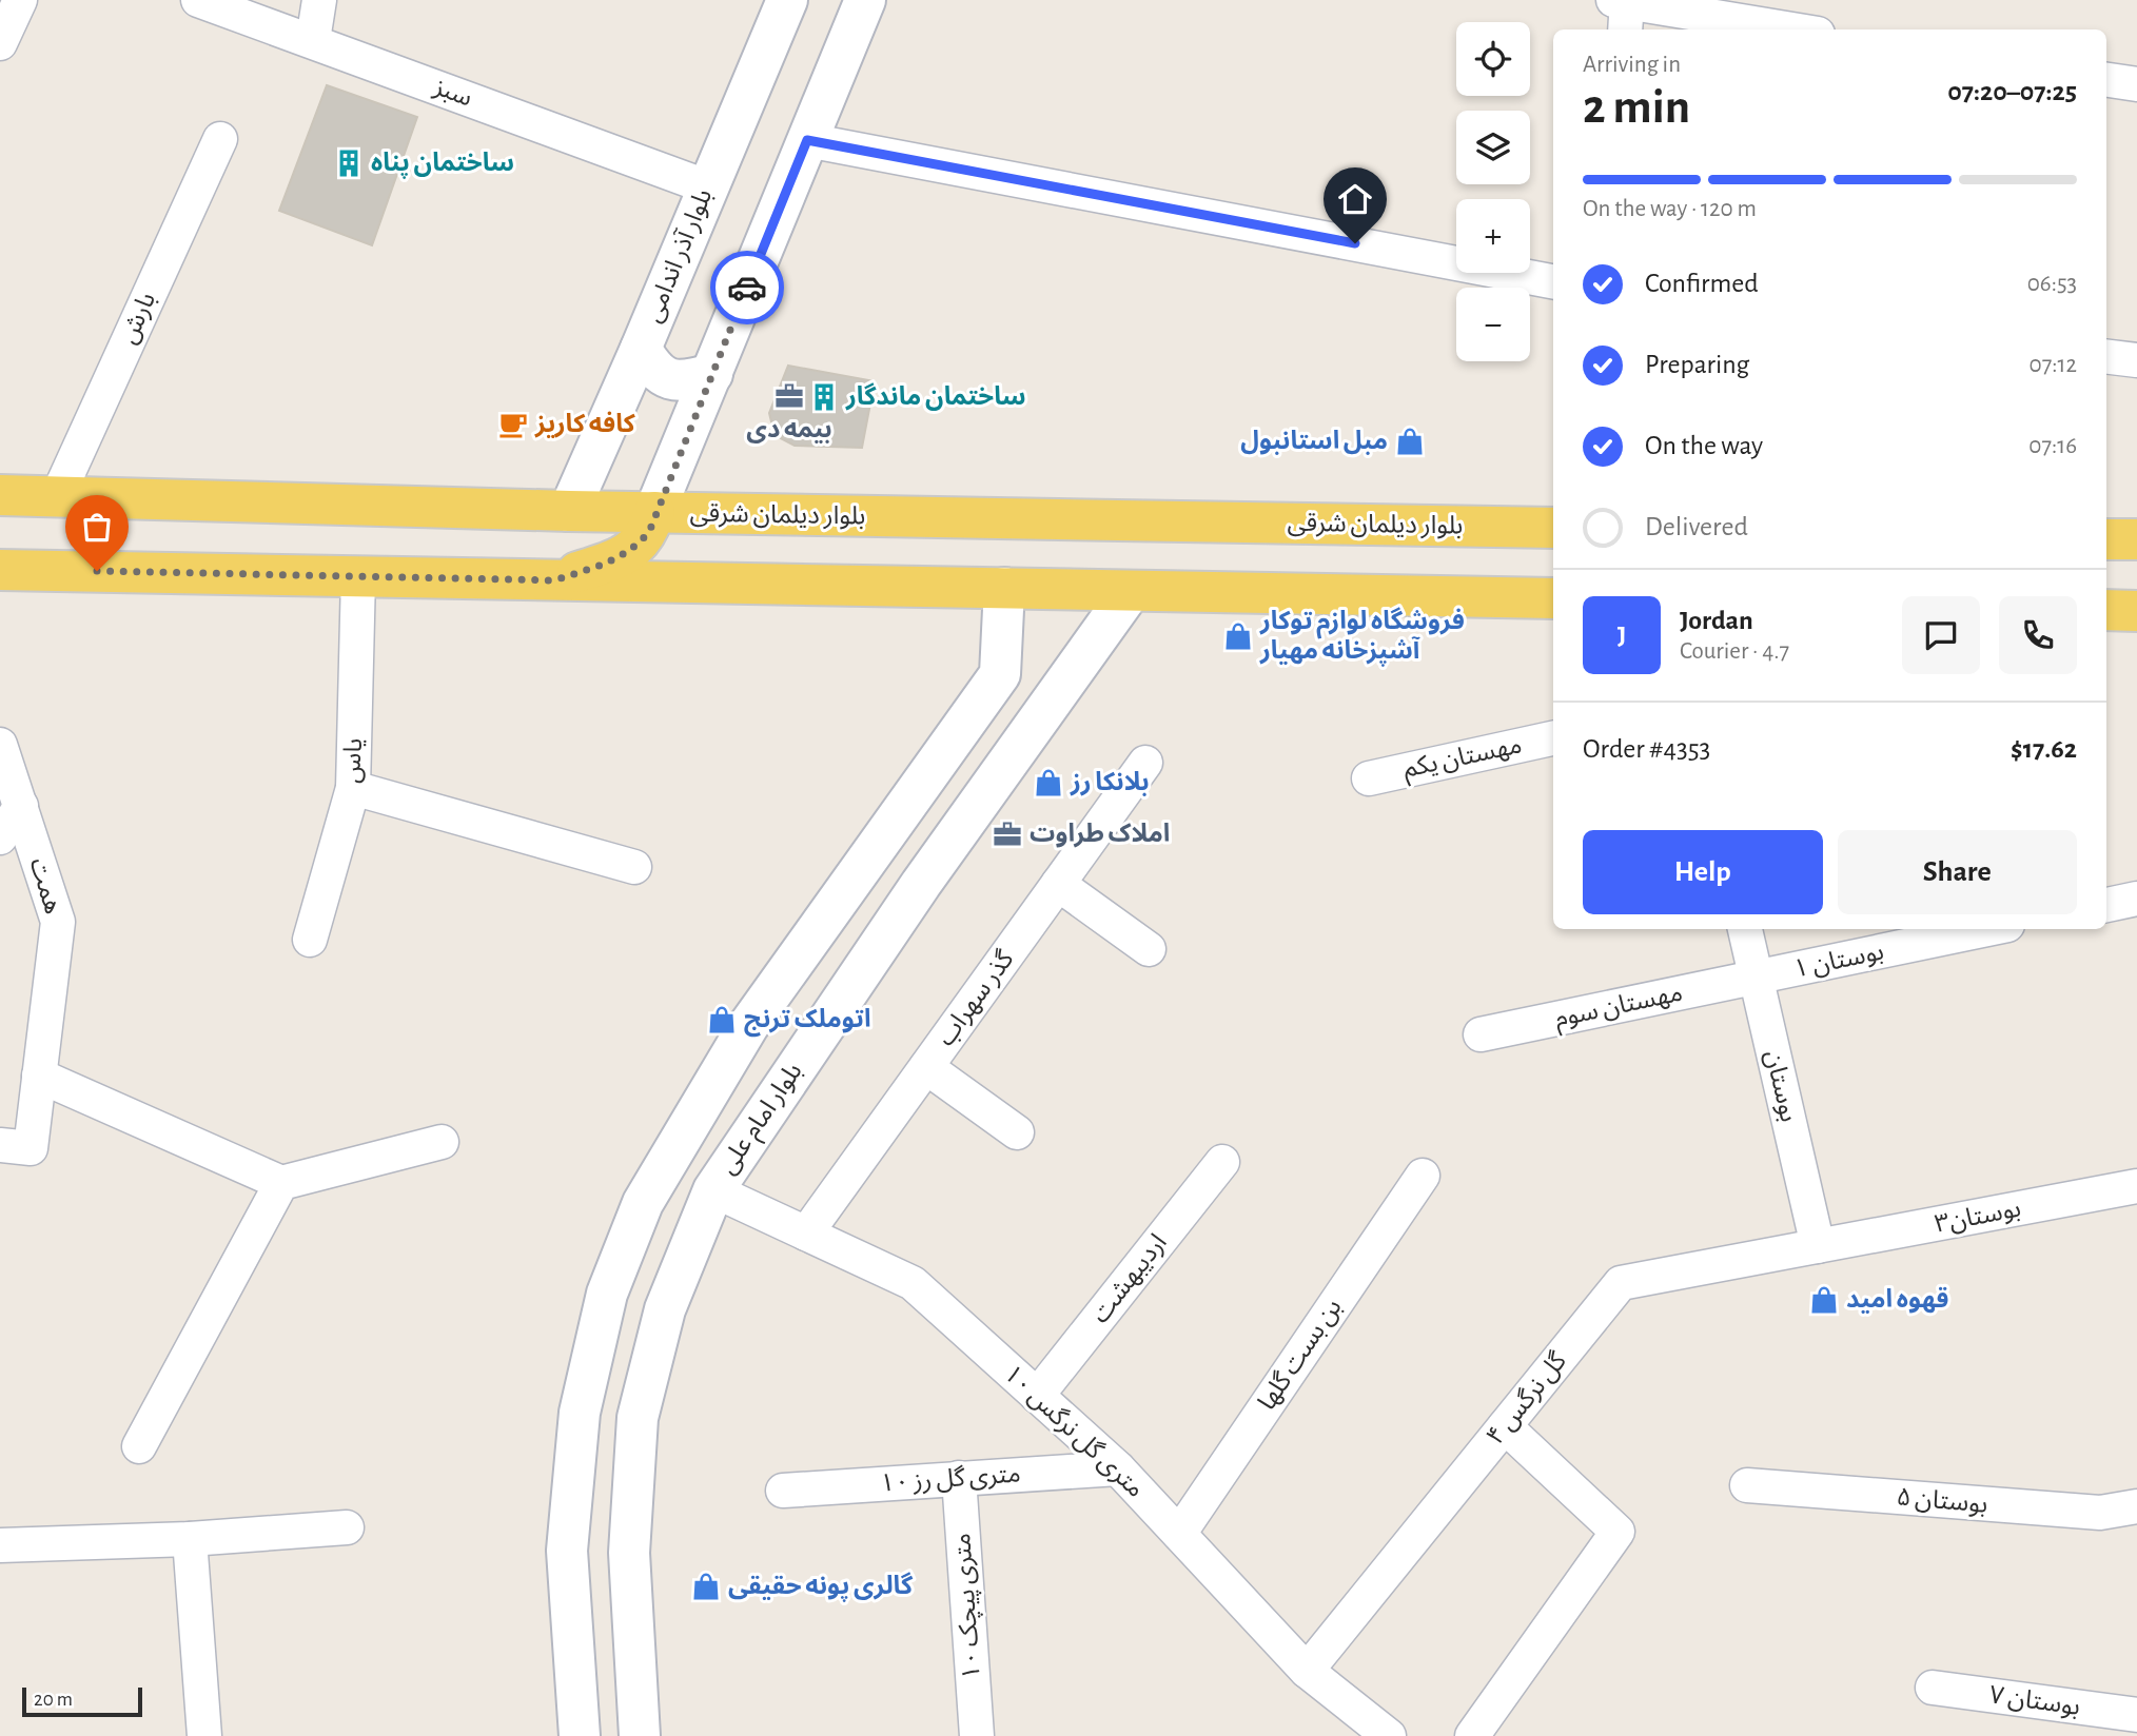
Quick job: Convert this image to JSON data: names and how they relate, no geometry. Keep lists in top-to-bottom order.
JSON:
{
  "streets": {
    "main road": ["بلوار آذر اندامی", "بلوار دیلمان شرقی", "بلوار امام علی"],
    "street": [
      "سبز",
      "بارش",
      "مهستان یکم",
      "یاس",
      "همت",
      "بوستان ۱",
      "گذر سهراب",
      "مهستان سوم",
      "بوستان",
      "بوستان۳",
      "اردیبهشت",
      "بن بست گلها",
      "گل نرگس ۴",
      "۱۰ متری گل نرگس",
      "۱۰ متری گل رز",
      "بوستان ۵",
      "۱۰ متری پیچک",
      "بوستان ۷"
    ]
  },
  "crossings": [
    ["سبز", "بلوار آذر اندامی"],
    ["بلوار آذر اندامی", "بلوار دیلمان شرقی"],
    ["بارش", "بلوار دیلمان شرقی"],
    ["بوستان ۱", "مهستان سوم"],
    ["بوستان ۱", "بوستان"],
    ["گذر سهراب", "۱۰ متری گل نرگس"],
    ["مهستان سوم", "بوستان"],
    ["بوستان", "بوستان۳"],
    ["بوستان", "گل نرگس ۴"],
    ["بلوار امام علی", "۱۰ متری گل نرگس"],
    ["بوستان۳", "گل نرگس ۴"],
    ["اردیبهشت", "۱۰ متری گل نرگس"],
    ["بن بست گلها", "۱۰ متری گل نرگس"],
    ["گل نرگس ۴", "۱۰ متری گل نرگس"],
    ["۱۰ متری گل نرگس", "۱۰ متری گل رز"],
    ["۱۰ متری گل رز", "۱۰ متری پیچک"]
  ],
  "places": {
    "building": ["ساختمان پناه", "ساختمان ماندگار"],
    "office": ["بیمه دی", "املاک طراوت"],
    "cafe": ["کافه کاریز"],
    "shop": [
      "مبل استانبول",
      "فروشگاه لوازم توکار آشپزخانه مهیار",
      "بلانکا رز",
      "اتوملک ترنج",
      "قهوه امید",
      "گالری پونه حقیقی"
    ]
  },
  "scale_bar": "20 m",
  "page": {
    "map_buttons": ["+", "−"],
    "heading": ["2 min", "Arriving in", "07:20–07:25"],
    "panel": [
      "Jordan",
      "Courier · 4.7",
      "Order #4353",
      "$17.62"
    ],
    "bar": "On the way · 120 m",
    "list": [
      ["Confirmed", "06:53"],
      ["Preparing", "07:12"],
      ["On the way", "07:16"],
      "Delivered"
    ],
    "round": "J",
    "buttons": ["Help", "Share"],
    "scale": "20 m"
  }
}
